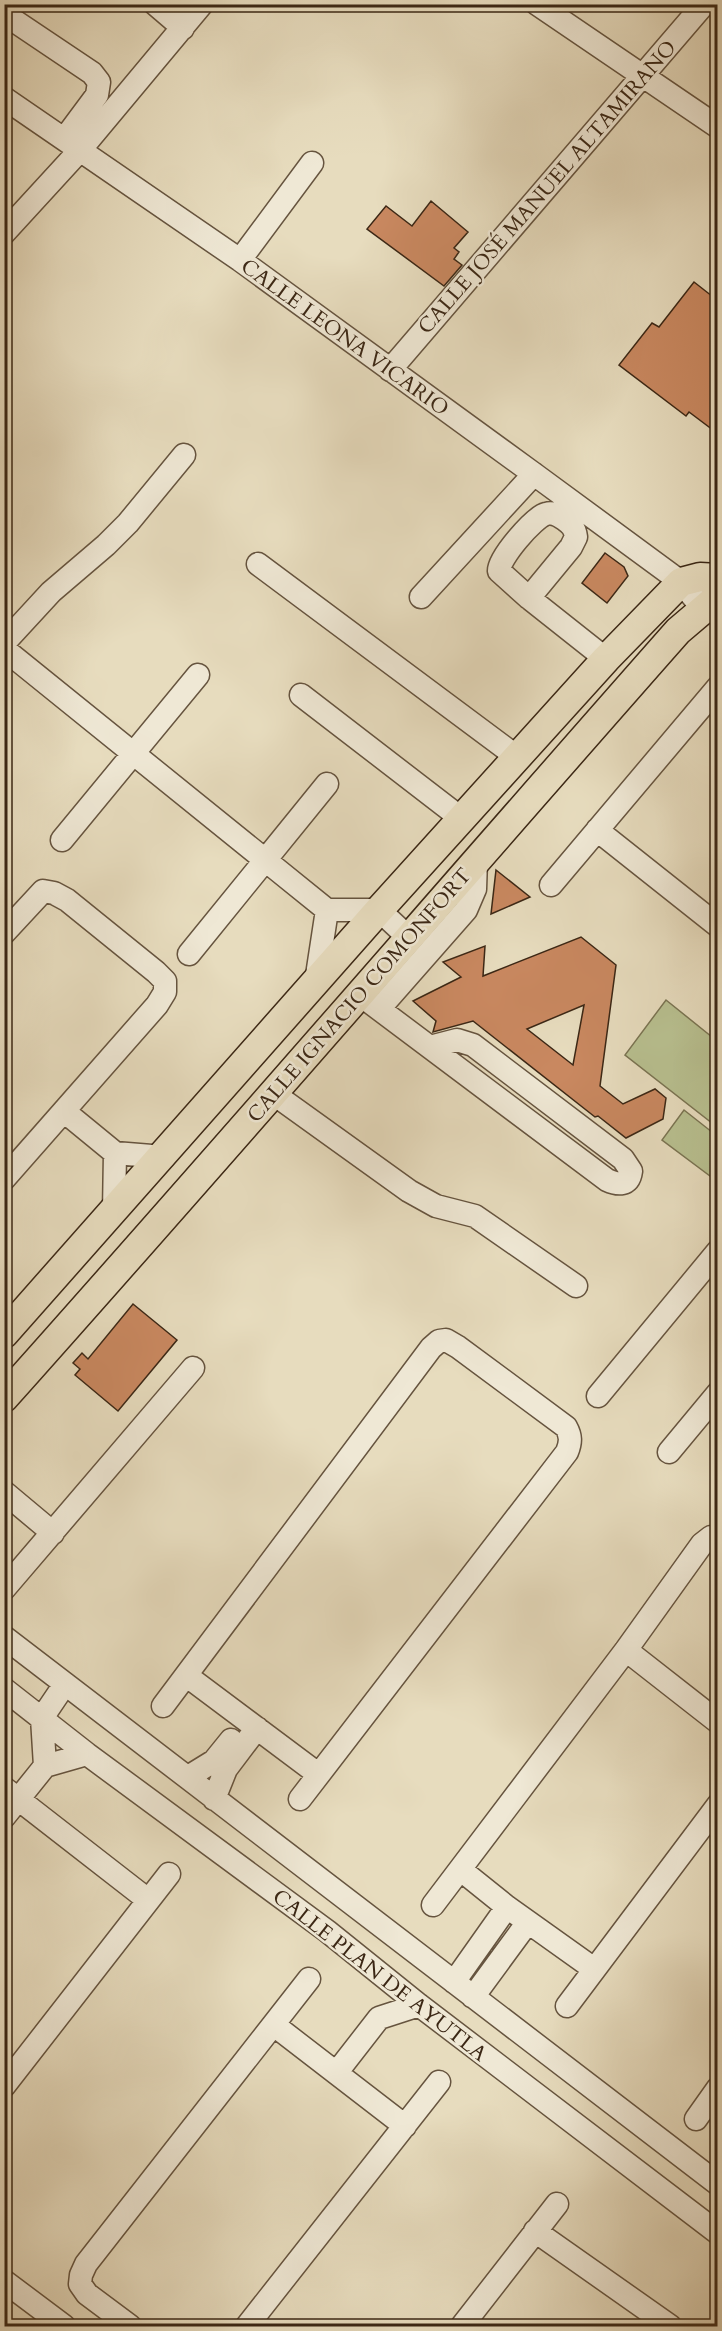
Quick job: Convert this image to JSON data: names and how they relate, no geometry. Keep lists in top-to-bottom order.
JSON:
{
  "streets": {
    "main road": ["CALLE IGNACIO COMONFORT"],
    "street": ["CALLE JOSÉ MANUEL ALTAMIRANO", "CALLE LEONA VICARIO", "CALLE PLAN DE AYUTLA"]
  },
  "crossings": [
    ["CALLE JOSÉ MANUEL ALTAMIRANO", "CALLE LEONA VICARIO"],
    ["CALLE LEONA VICARIO", "CALLE IGNACIO COMONFORT"]
  ]
}
